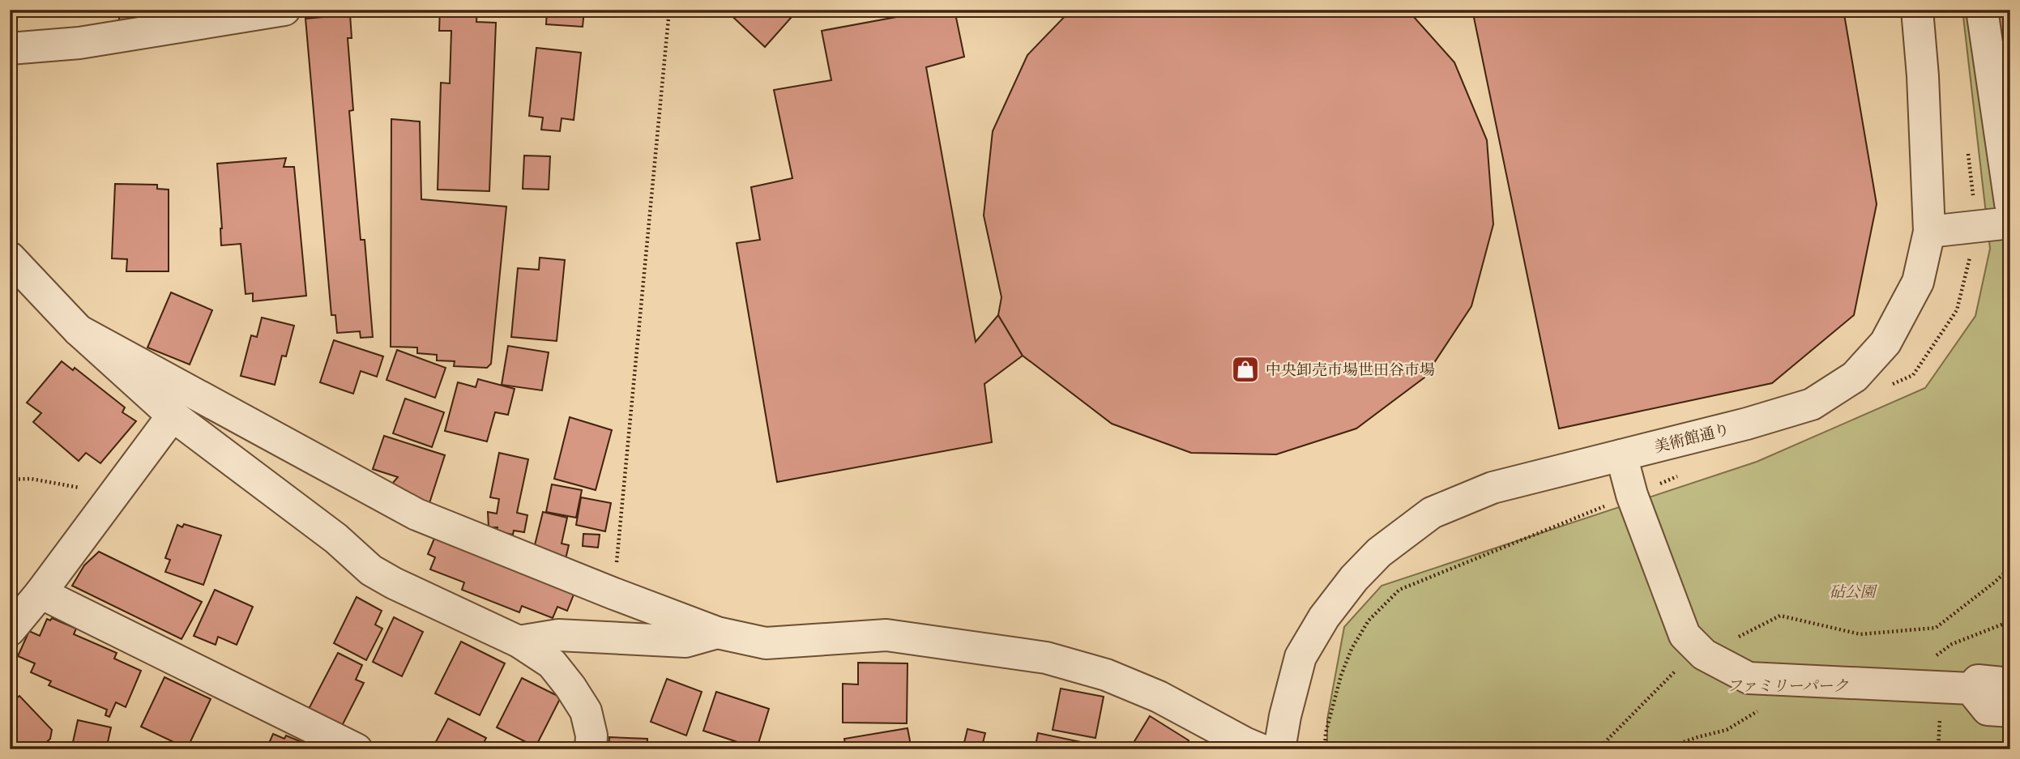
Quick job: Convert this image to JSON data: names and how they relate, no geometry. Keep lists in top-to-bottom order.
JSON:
{
  "streets": {
    "street": ["美術館通り"]
  },
  "parks": ["砧公園", "ファミリーパーク"],
  "places": {
    "shop": ["中央卸売市場世田谷市場"]
  }
}
